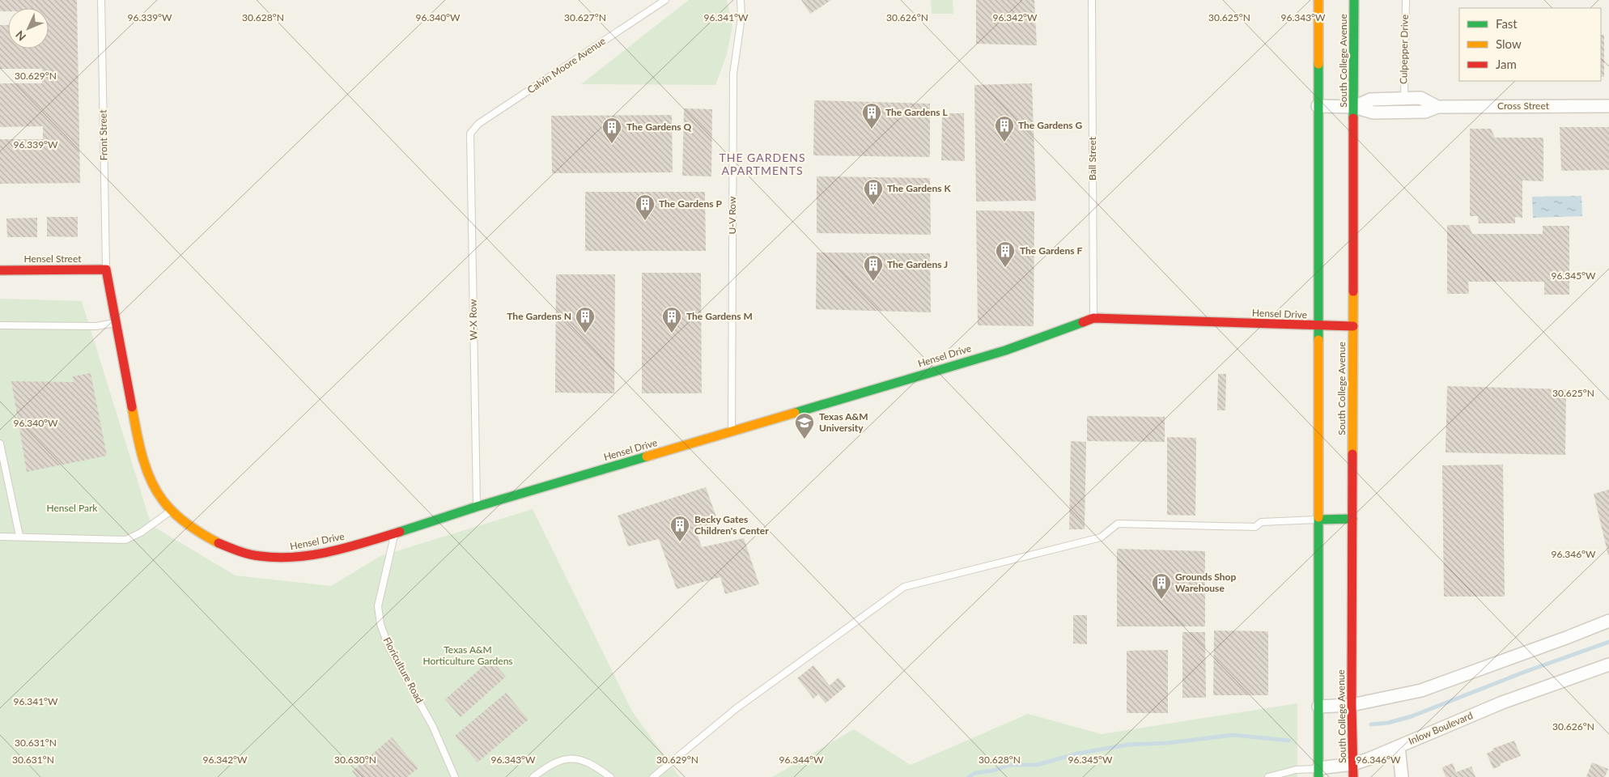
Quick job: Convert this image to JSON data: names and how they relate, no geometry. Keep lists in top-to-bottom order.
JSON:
{
  "streets": {
    "street": [
      "South College Avenue",
      "Cross Street",
      "Hensel Street",
      "Hensel Drive",
      "Inlow Boulevard"
    ],
    "lane": [
      "Culpepper Drive",
      "Calvin Moore Avenue",
      "Front Street",
      "Ball Street",
      "U-V Row",
      "W-X Row",
      "Floriculture Road"
    ]
  },
  "crossings": [
    ["Culpepper Drive", "Cross Street"],
    ["South College Avenue", "Cross Street"],
    ["South College Avenue", "Hensel Drive"],
    ["South College Avenue", "Inlow Boulevard"],
    ["Calvin Moore Avenue", "W-X Row"],
    ["Front Street", "Hensel Street"],
    ["Front Street", "Hensel Drive"],
    ["Ball Street", "Hensel Drive"],
    ["U-V Row", "Hensel Drive"],
    ["Hensel Street", "Hensel Drive"],
    ["Hensel Drive", "W-X Row"],
    ["Hensel Drive", "Floriculture Road"]
  ],
  "districts": ["THE GARDENS APARTMENTS"],
  "parks": ["Hensel Park", "Texas A&M Horticulture Gardens"],
  "places": {
    "building": [
      "The Gardens L",
      "The Gardens G",
      "The Gardens Q",
      "The Gardens K",
      "The Gardens P",
      "The Gardens F",
      "The Gardens J",
      "The Gardens N",
      "The Gardens M",
      "Becky Gates Children's Center",
      "Grounds Shop Warehouse"
    ],
    "school or university": ["Texas A&M University"]
  },
  "legend": ["Fast", "Slow", "Jam"],
  "north": "bottom left",
  "coordinates": [
    "96.339°W",
    "96.340°W",
    "96.341°W",
    "96.342°W",
    "96.343°W",
    "30.628°N",
    "30.627°N",
    "30.626°N",
    "30.625°N",
    "30.629°N",
    "96.345°W",
    "96.346°W",
    "30.631°N",
    "30.630°N",
    "96.344°W"
  ]
}
